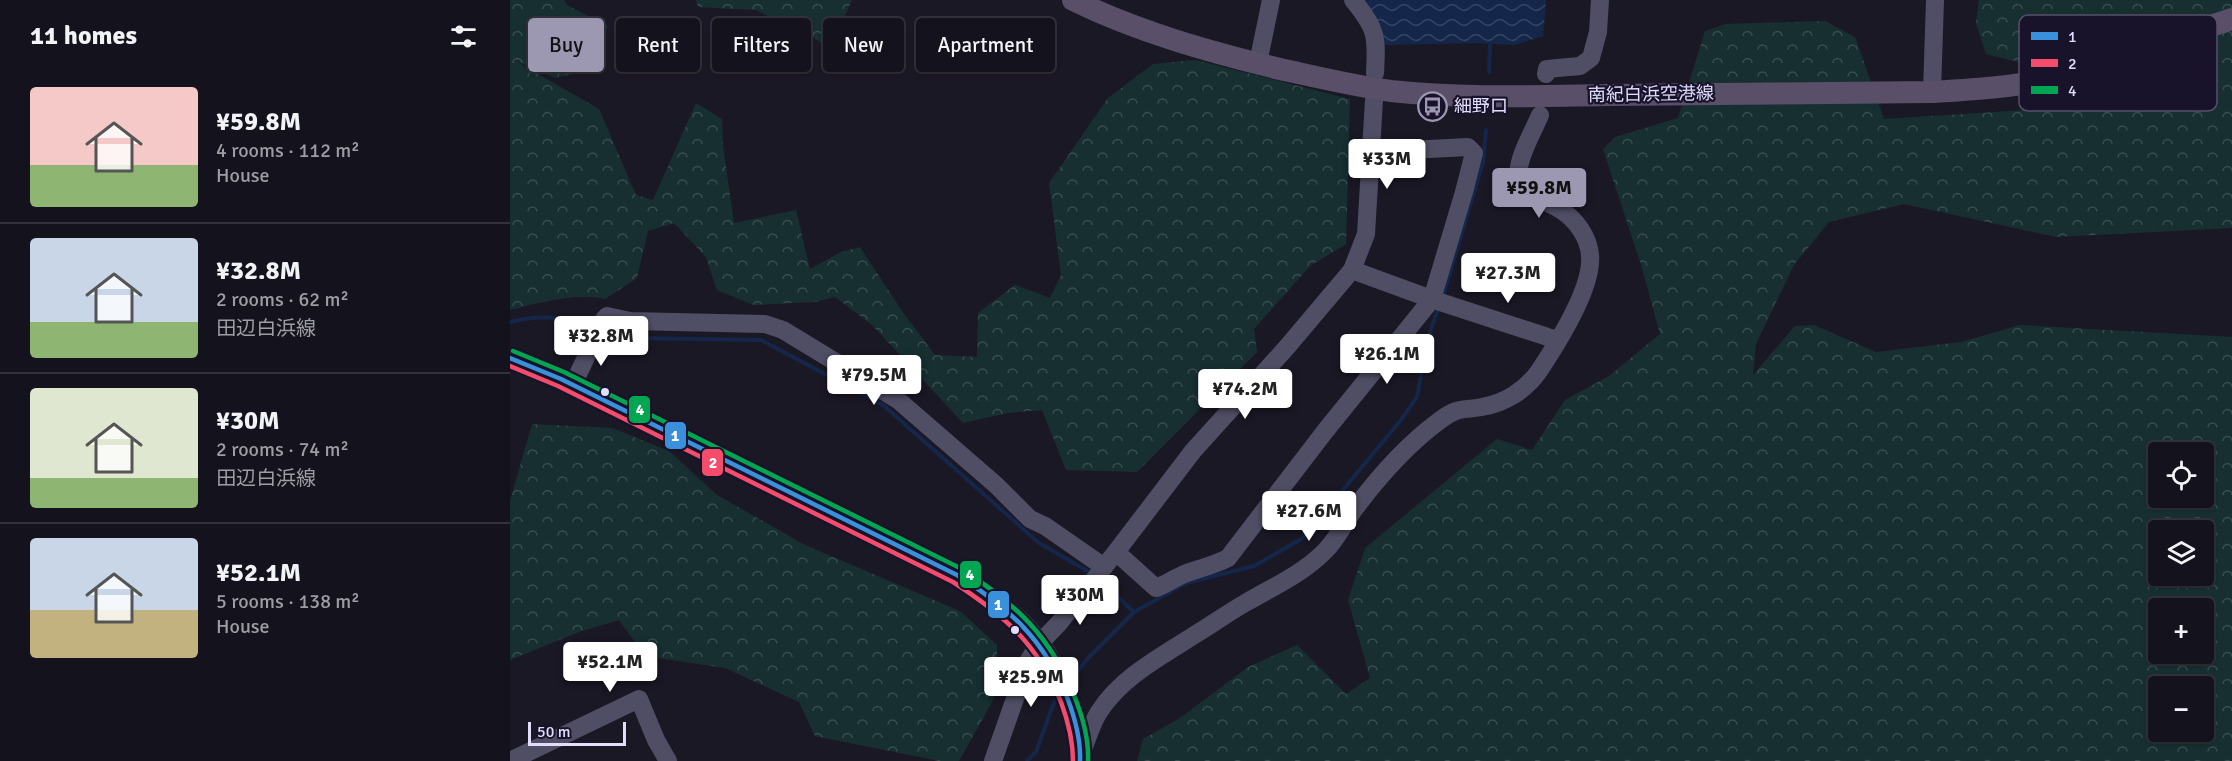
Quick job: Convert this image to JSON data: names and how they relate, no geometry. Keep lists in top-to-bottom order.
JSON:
{
  "streets": {
    "main road": ["南紀白浜空港線"]
  },
  "places": {
    "bus stop": ["細野口"]
  },
  "lines": ["transit line 4", "transit line 1", "transit line 2"],
  "legend": ["1", "2", "4"],
  "scale_bar": "50 m",
  "page": {
    "heading": "11 homes",
    "chip": [
      "Buy",
      "Rent",
      "Filters",
      "New",
      "Apartment"
    ],
    "list": [
      {
        "name": "¥59.8M",
        "note": "4 rooms · 112 m² · House"
      },
      {
        "name": "¥32.8M",
        "note": "2 rooms · 62 m² · 田辺白浜線"
      },
      {
        "name": "¥30M",
        "note": "2 rooms · 74 m² · 田辺白浜線"
      },
      {
        "name": "¥52.1M",
        "note": "5 rooms · 138 m² · House"
      }
    ],
    "price": [
      "¥33M",
      "¥59.8M",
      "¥27.3M",
      "¥32.8M",
      "¥26.1M",
      "¥79.5M",
      "¥74.2M",
      "¥27.6M",
      "¥30M",
      "¥52.1M",
      "¥25.9M"
    ],
    "map_buttons": ["+", "−"],
    "scale": "50 m"
  }
}
